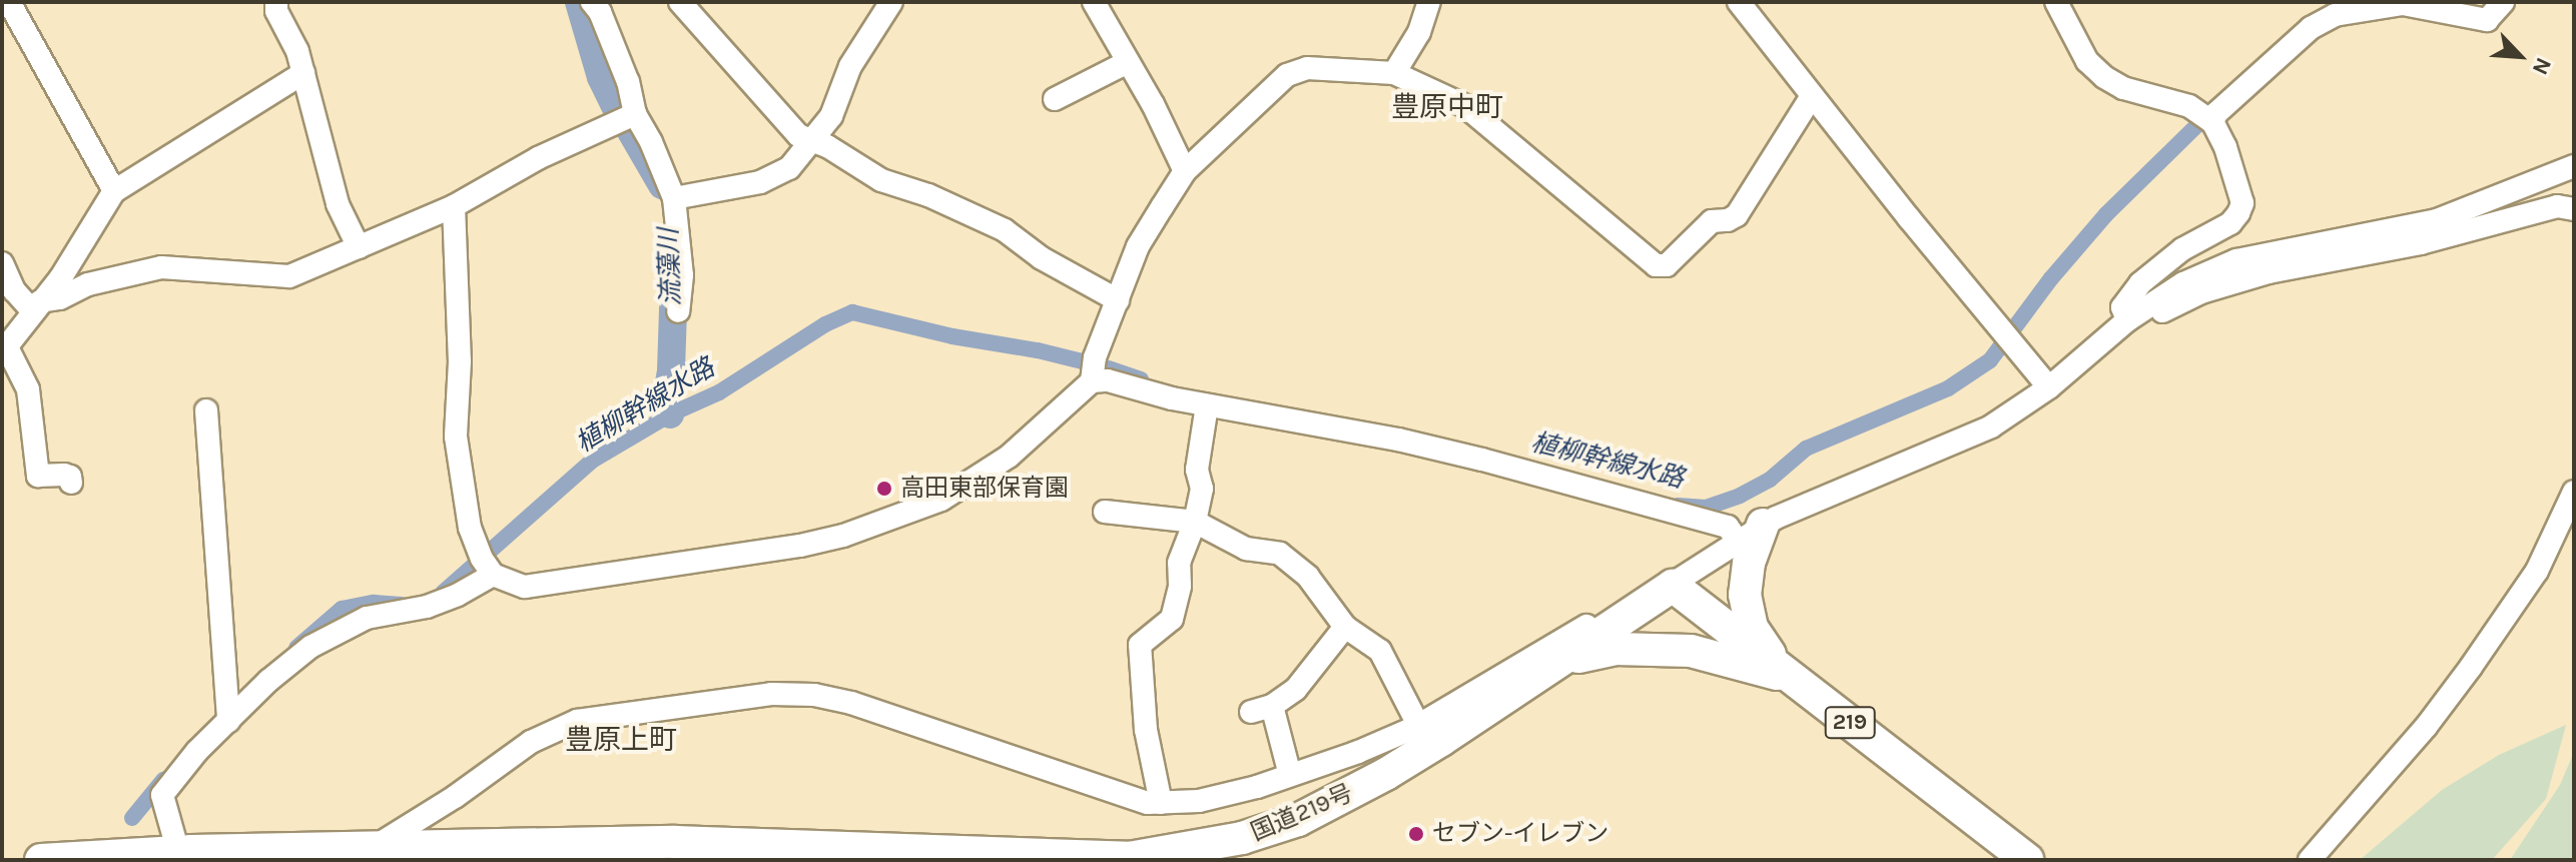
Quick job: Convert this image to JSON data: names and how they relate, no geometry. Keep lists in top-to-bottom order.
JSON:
{
  "streets": {
    "highway": ["219", "国道219号"]
  },
  "crossings": [
    ["219", "国道219号"]
  ],
  "districts": ["豊原中町", "豊原上町"],
  "water": ["流藻川", "植柳幹線水路"],
  "places": ["高田東部保育園", "セブン-イレブン"],
  "north": "bottom right"
}
